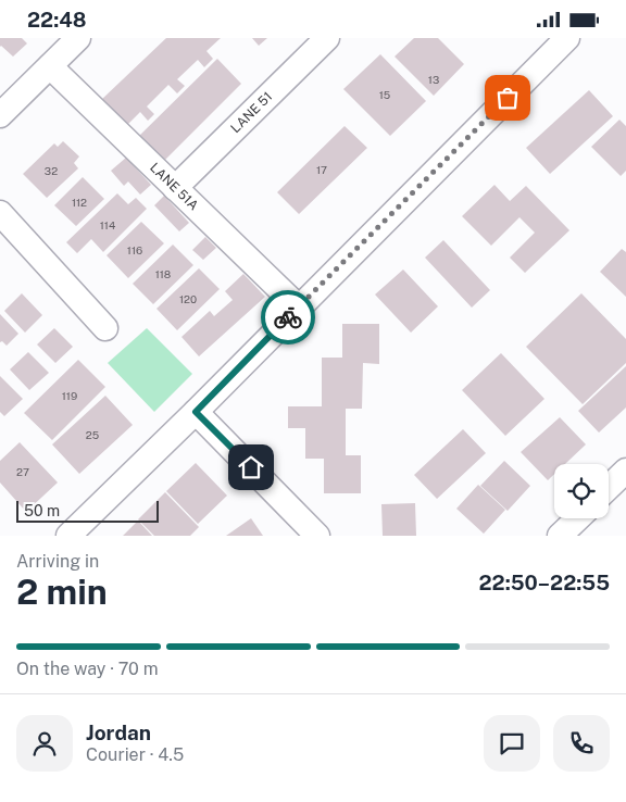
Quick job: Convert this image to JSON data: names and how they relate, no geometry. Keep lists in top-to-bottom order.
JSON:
{
  "streets": {
    "street": ["LANE 51", "LANE 51A"]
  },
  "crossings": [
    ["LANE 51", "LANE 51A"]
  ],
  "house_numbers": [
    "13",
    "15",
    "17",
    "32",
    "112",
    "114",
    "116",
    "118",
    "120",
    "119",
    "25",
    "27"
  ],
  "scale_bar": "50 m",
  "page": {
    "status": "22:48",
    "scale": "50 m",
    "heading": ["2 min", "Arriving in", "22:50–22:55"],
    "panel": ["Jordan", "Courier · 4.5"],
    "bar": "On the way · 70 m"
  }
}
